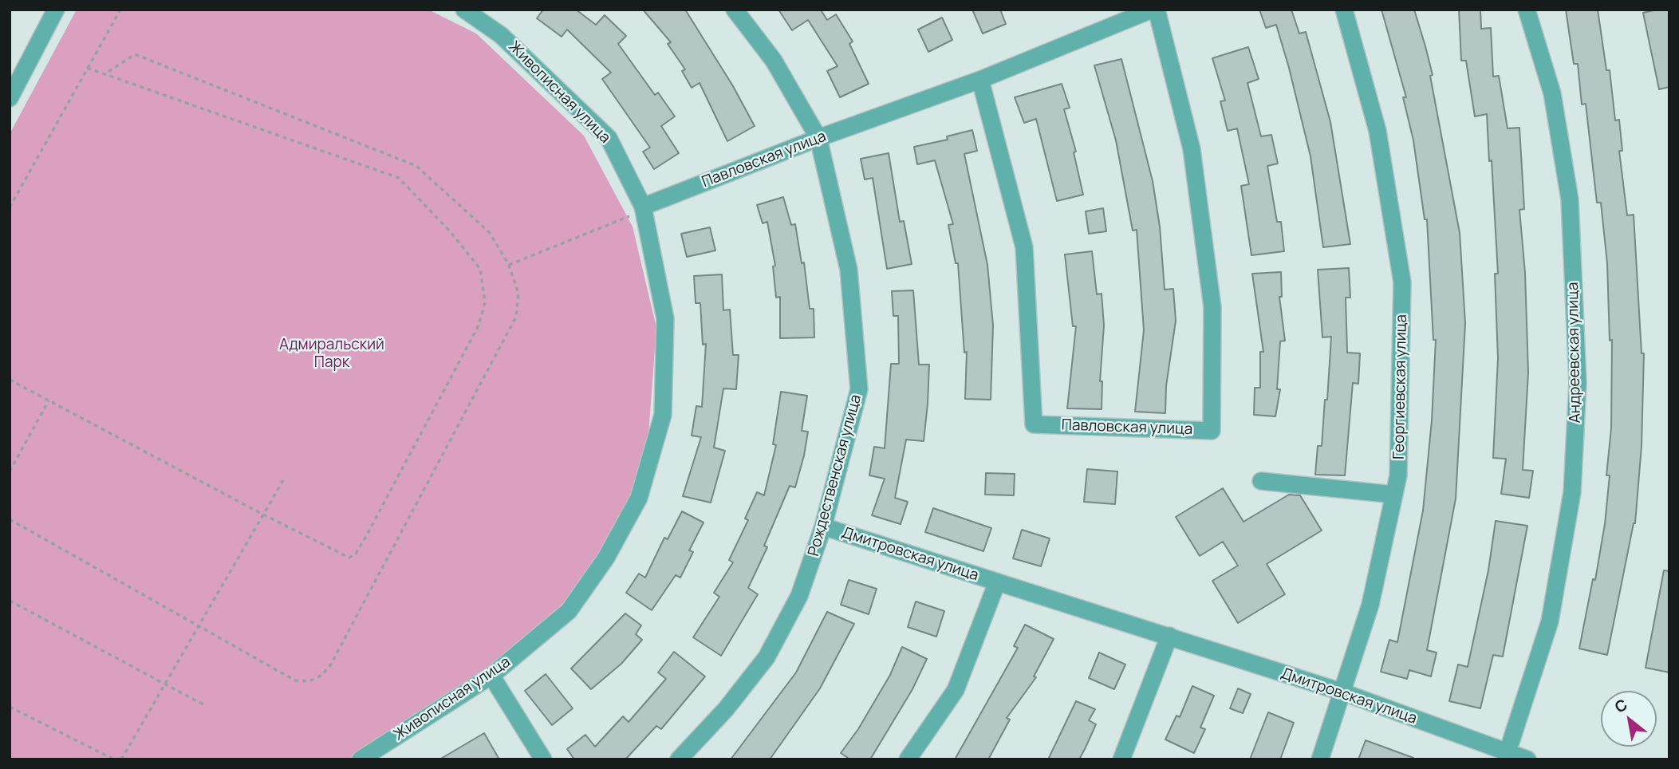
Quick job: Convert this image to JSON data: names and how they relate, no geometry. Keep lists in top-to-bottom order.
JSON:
{
  "streets": {
    "street": [
      "Живописная улица",
      "Павловская улица",
      "Андреевская улица",
      "Георгиевская улица",
      "Рождественская улица",
      "Дмитровская улица"
    ]
  },
  "crossings": [
    ["Живописная улица", "Павловская улица"],
    ["Павловская улица", "Рождественская улица"],
    ["Андреевская улица", "Дмитровская улица"],
    ["Георгиевская улица", "Дмитровская улица"],
    ["Рождественская улица", "Дмитровская улица"]
  ],
  "parks": ["Адмиральский Парк"],
  "north": "top left"
}
